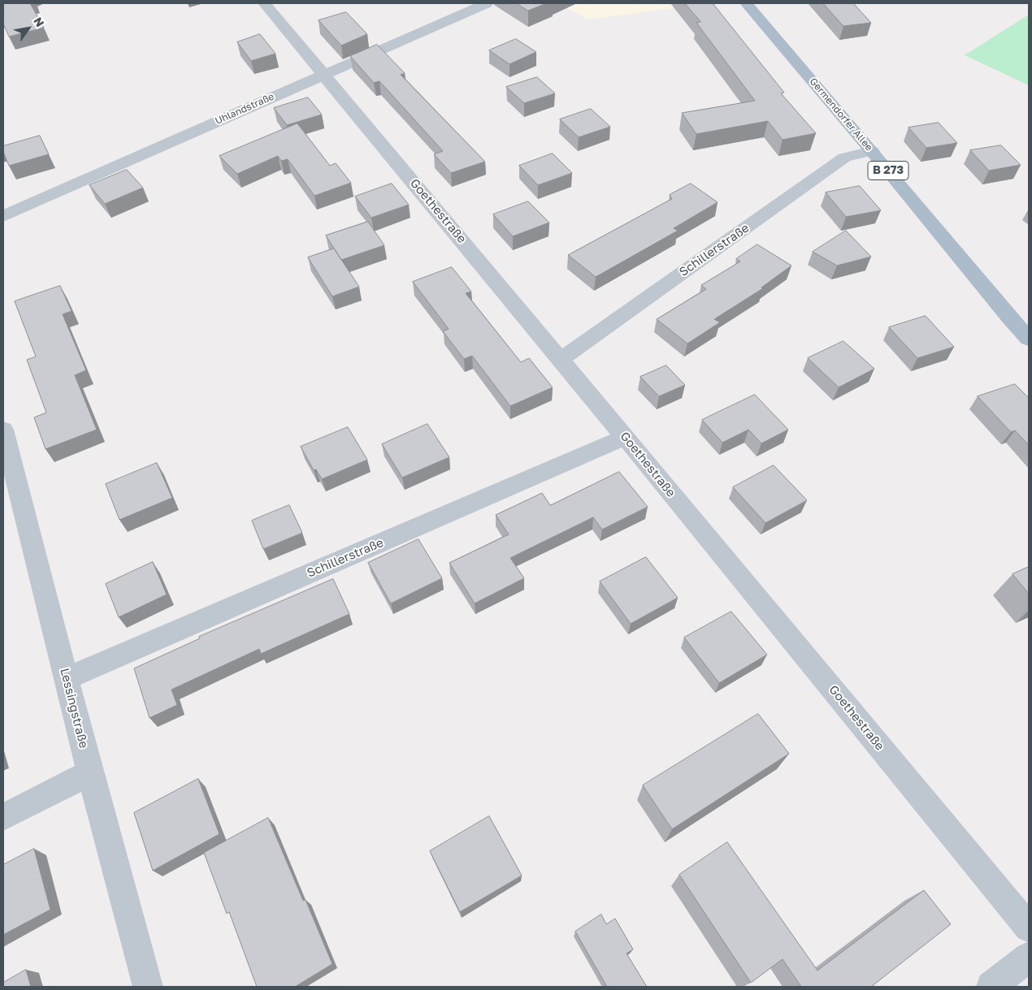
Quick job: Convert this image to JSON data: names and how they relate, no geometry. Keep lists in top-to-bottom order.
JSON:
{
  "streets": {
    "main road": ["Germendorfer Allee", "B 273"],
    "street": [
      "Uhlandstraße",
      "Goethestraße",
      "Schillerstraße",
      "Lessingstraße"
    ]
  },
  "crossings": [
    ["Uhlandstraße", "Goethestraße"],
    ["Germendorfer Allee", "Schillerstraße"],
    ["Goethestraße", "Schillerstraße"],
    ["Schillerstraße", "Lessingstraße"]
  ],
  "north": "top right"
}
